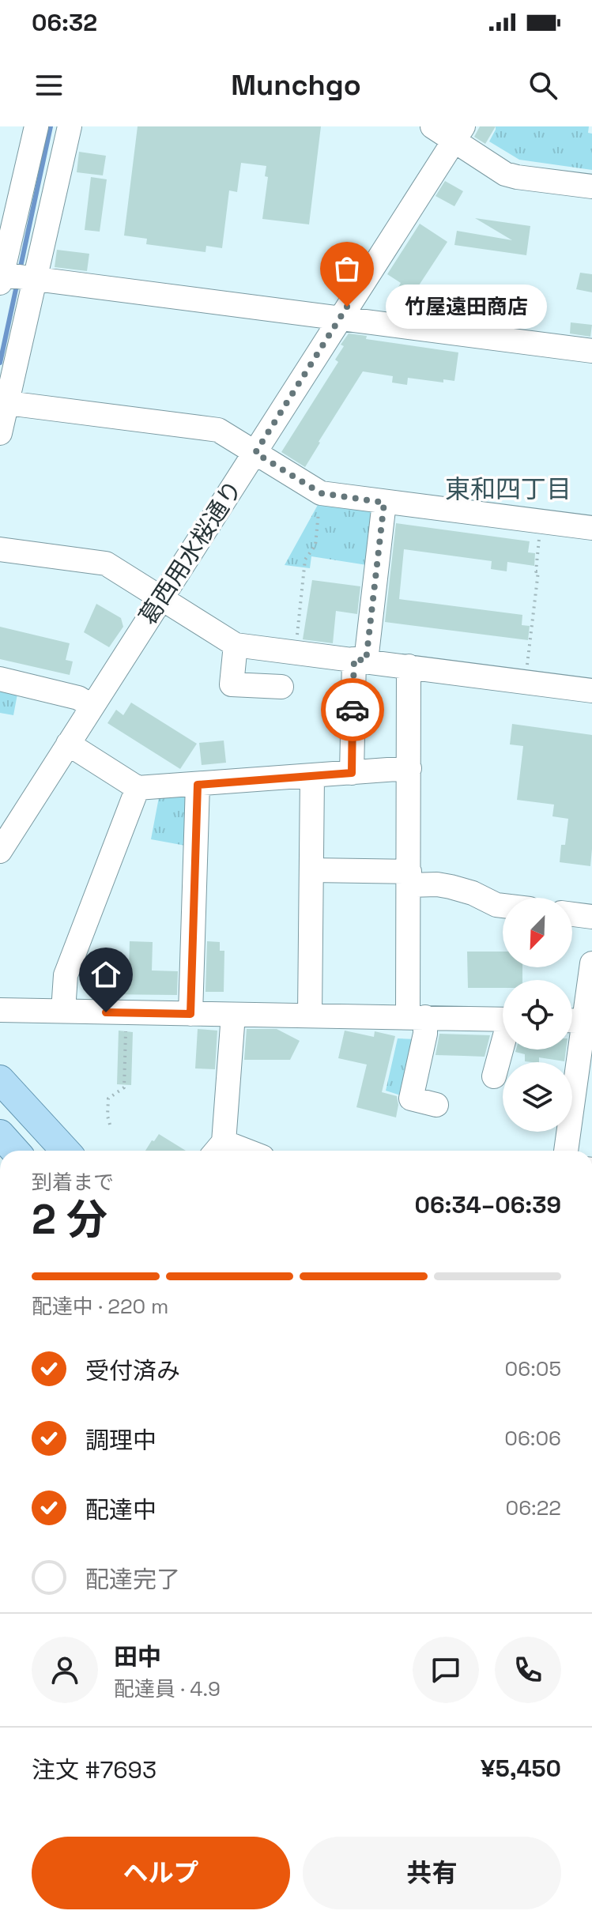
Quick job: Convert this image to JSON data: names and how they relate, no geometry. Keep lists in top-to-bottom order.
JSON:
{
  "streets": {
    "street": ["葛西用水桜通り"]
  },
  "districts": ["東和四丁目"],
  "places": ["竹屋遠田商店"],
  "north": "bottom left",
  "page": {
    "status": "06:32",
    "header": "Munchgo",
    "bubble": "竹屋遠田商店",
    "heading": ["2 分", "到着まで", "06:34–06:39"],
    "panel": [
      "田中",
      "配達員 · 4.9",
      "注文 #7693",
      "¥5,450"
    ],
    "bar": "配達中 · 220 m",
    "list": [
      ["受付済み", "06:05"],
      ["調理中", "06:06"],
      ["配達中", "06:22"],
      "配達完了"
    ],
    "buttons": ["ヘルプ", "共有"]
  }
}
